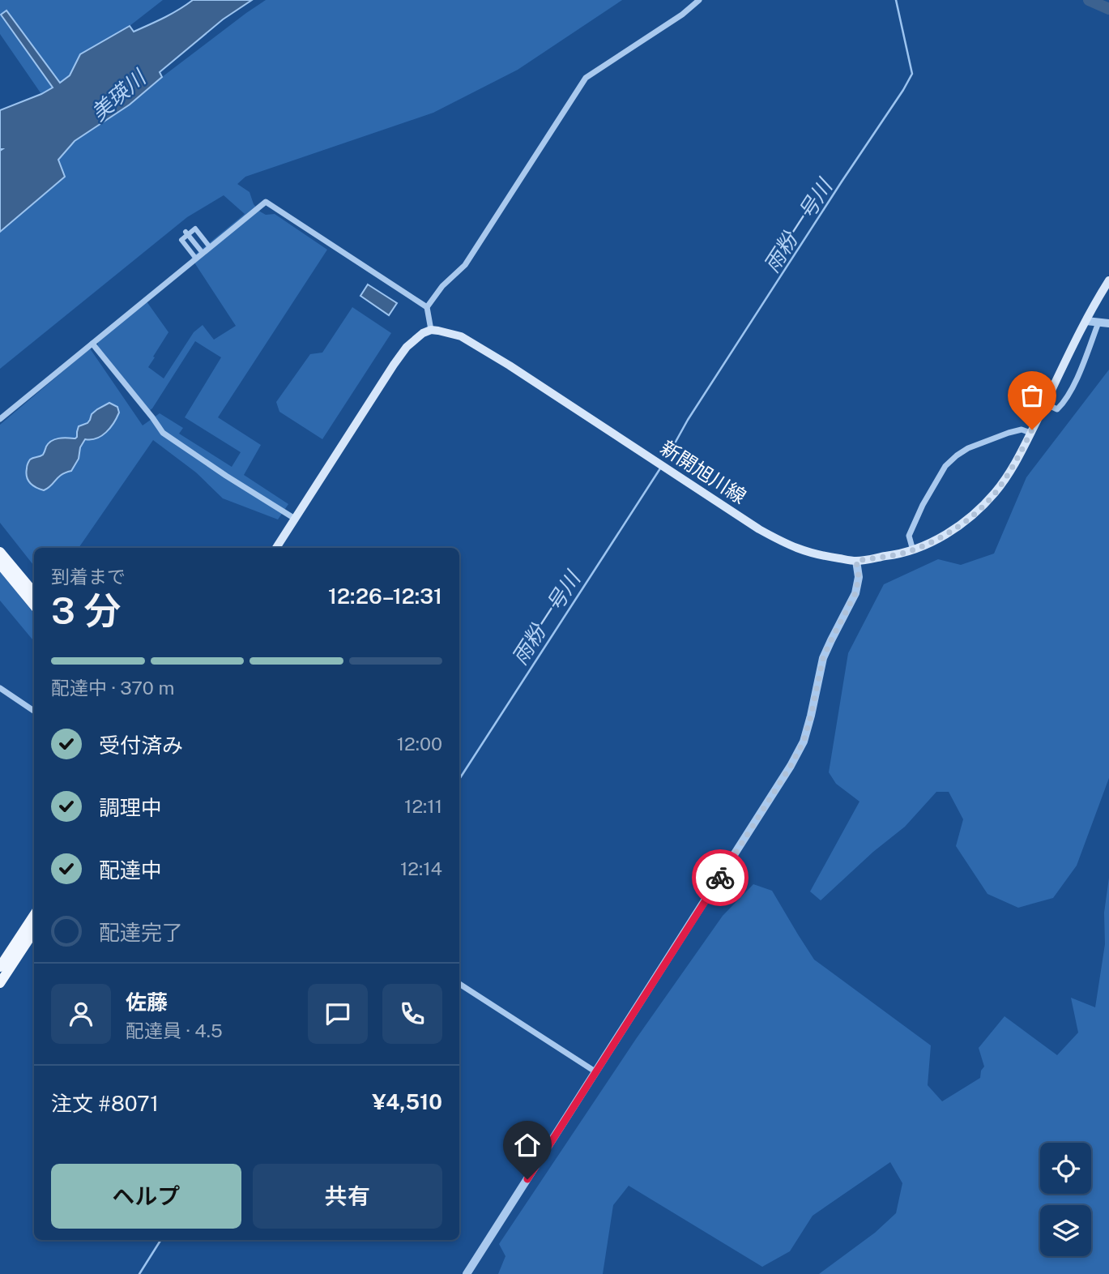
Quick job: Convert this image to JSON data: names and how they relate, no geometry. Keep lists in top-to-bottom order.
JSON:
{
  "streets": {
    "main road": ["新開旭川線"]
  },
  "water": ["美瑛川", "雨粉一号川"],
  "page": {
    "heading": ["3 分", "到着まで", "12:26–12:31"],
    "panel": [
      "佐藤",
      "配達員 · 4.5",
      "注文 #8071",
      "¥4,510"
    ],
    "bar": "配達中 · 370 m",
    "list": [
      ["受付済み", "12:00"],
      ["調理中", "12:11"],
      ["配達中", "12:14"],
      "配達完了"
    ],
    "buttons": ["ヘルプ", "共有"]
  }
}
